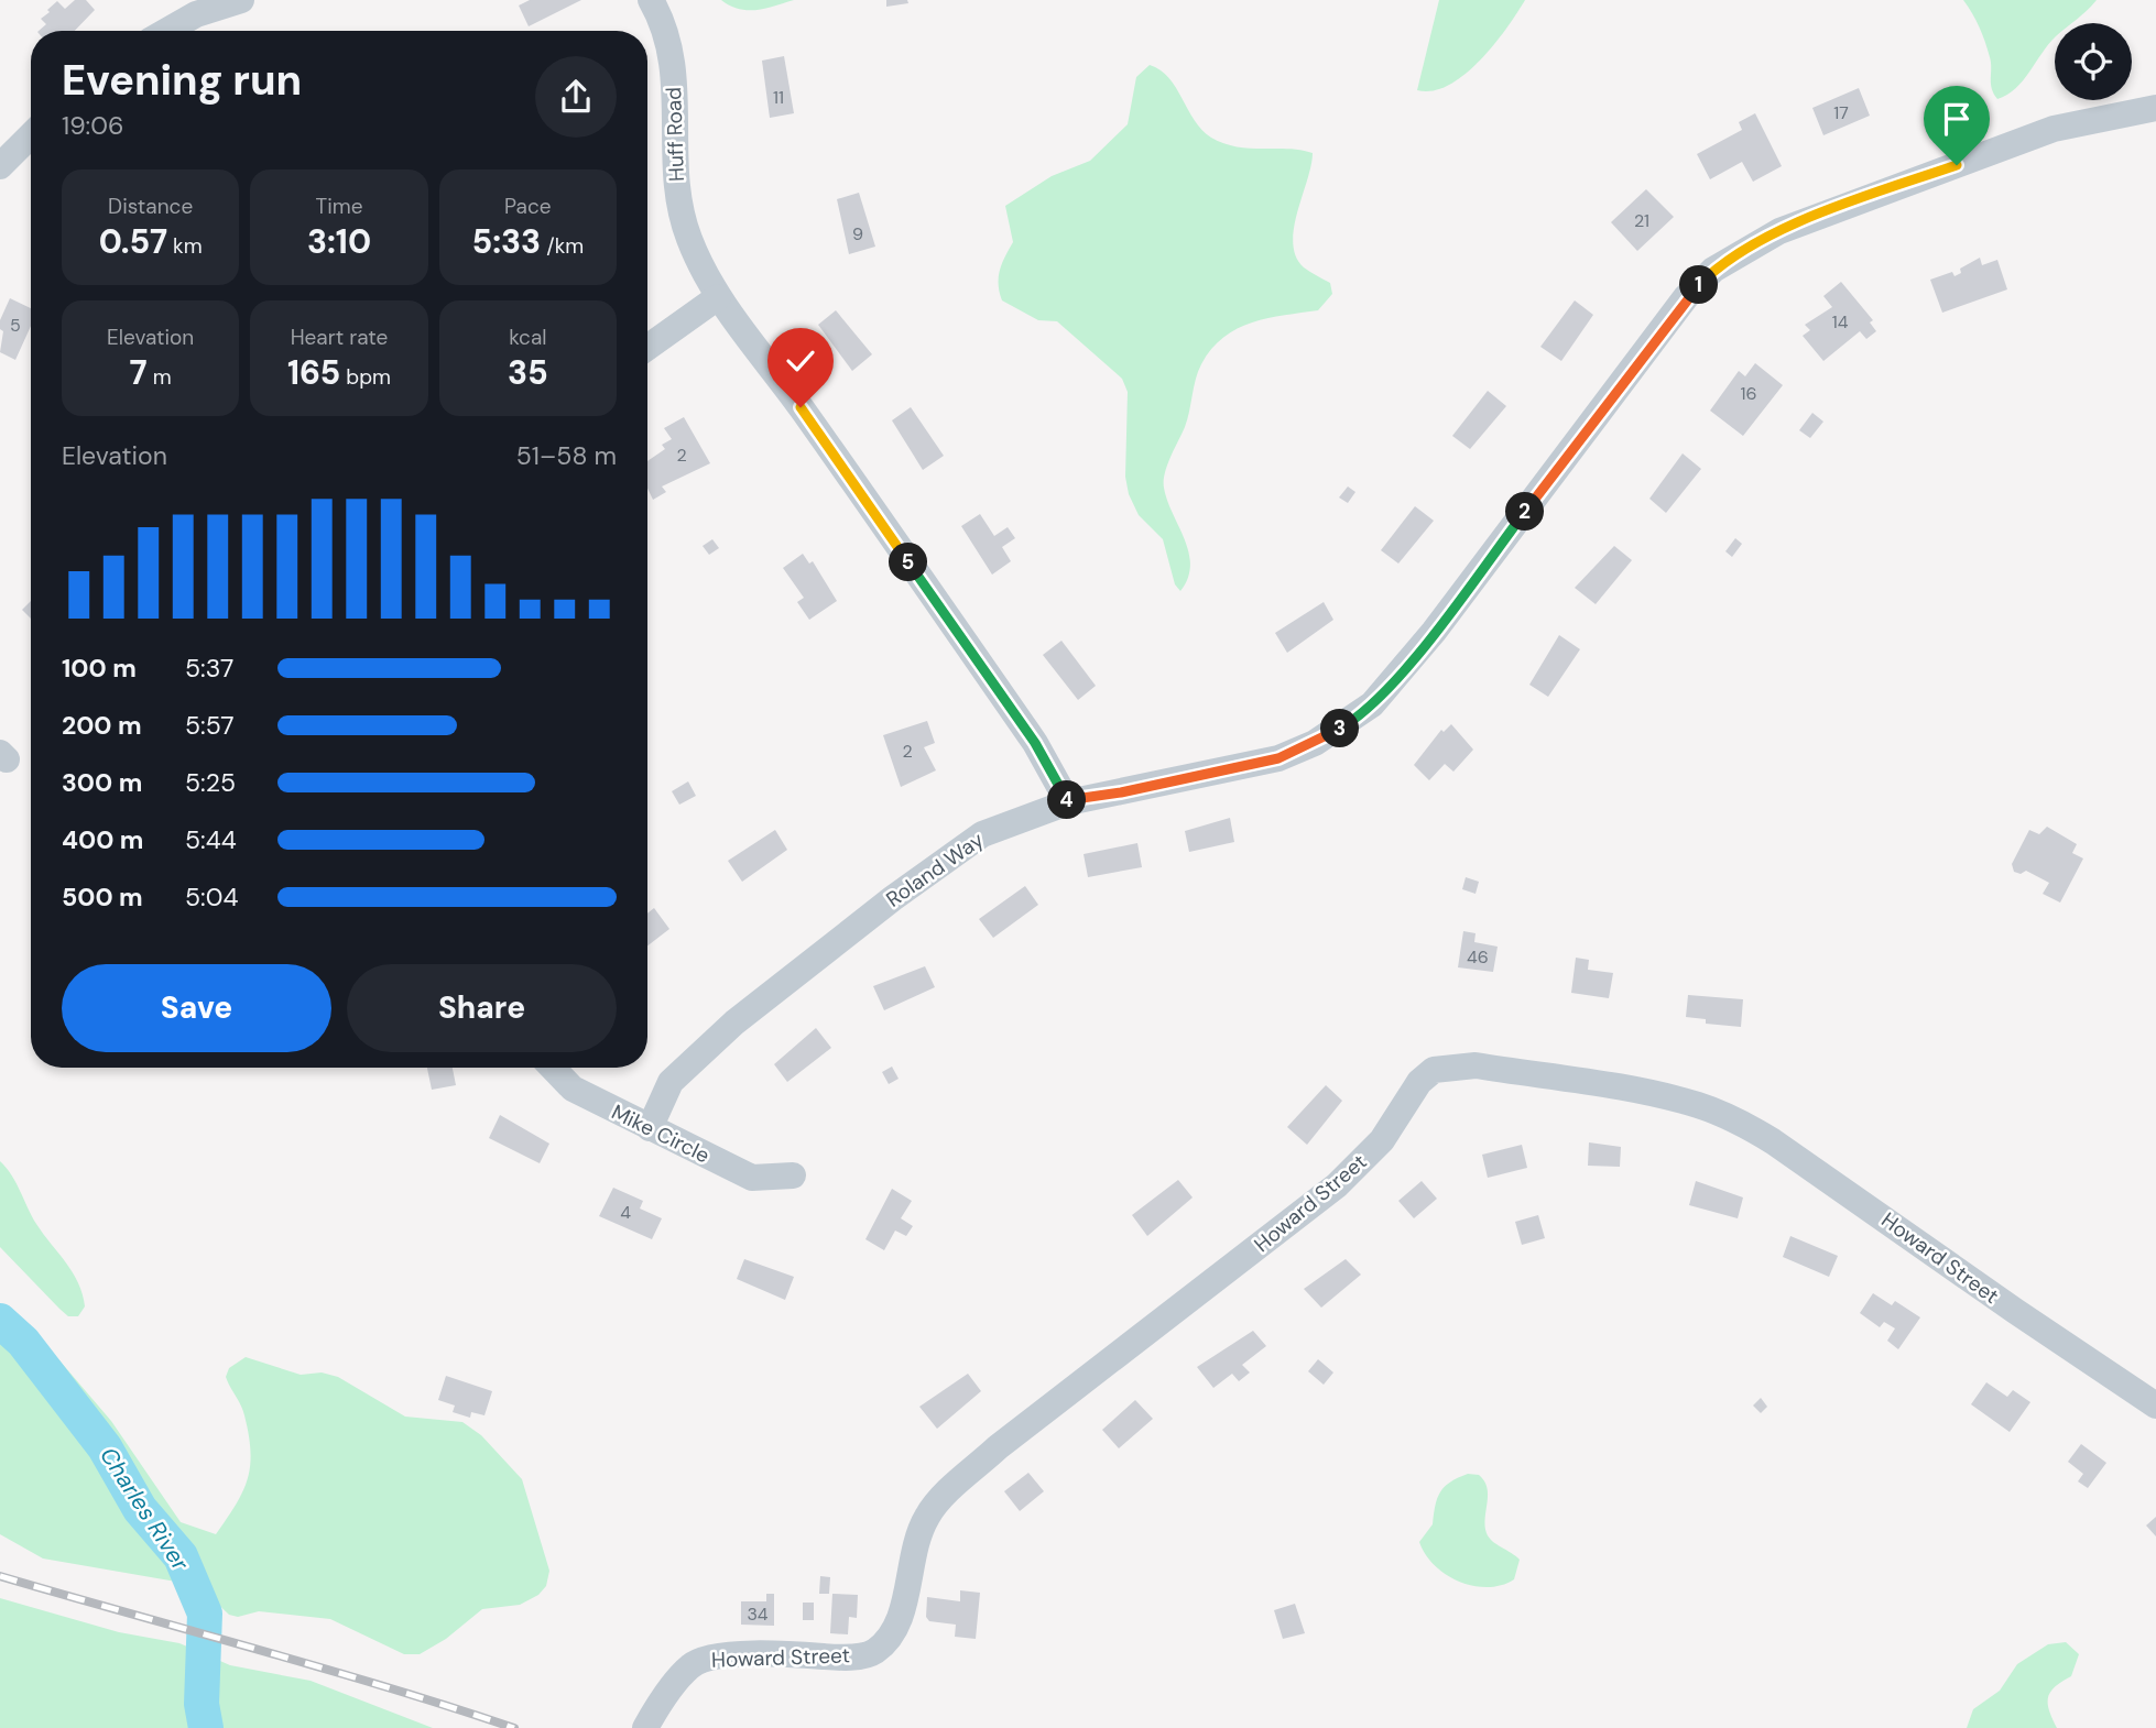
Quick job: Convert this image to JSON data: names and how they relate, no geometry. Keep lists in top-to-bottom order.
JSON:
{
  "streets": {
    "street": [
      "Huff Road",
      "Roland Way",
      "Mike Circle",
      "Howard Street"
    ]
  },
  "crossings": [
    ["Huff Road", "Roland Way"],
    ["Roland Way", "Mike Circle"]
  ],
  "water": ["Charles River"],
  "house_numbers": [
    "11",
    "17",
    "21",
    "9",
    "14",
    "5",
    "16",
    "2",
    "2",
    "46",
    "4",
    "34"
  ],
  "page": {
    "heading": ["Evening run", "19:06"],
    "stats": [
      ["Distance", "0.57 km"],
      ["Time", "3:10"],
      ["Pace", "5:33 /km"],
      ["Elevation", "7 m"],
      ["Heart rate", "165 bpm"],
      ["kcal", "35"]
    ],
    "pins": [
      "1",
      "2",
      "5",
      "3",
      "4"
    ],
    "chart": ["Elevation", "51–58 m"],
    "list": [
      {
        "name": "100 m",
        "note": "5:37"
      },
      {
        "name": "200 m",
        "note": "5:57"
      },
      {
        "name": "300 m",
        "note": "5:25"
      },
      {
        "name": "400 m",
        "note": "5:44"
      },
      {
        "name": "500 m",
        "note": "5:04"
      }
    ],
    "buttons": ["Save", "Share"]
  }
}
